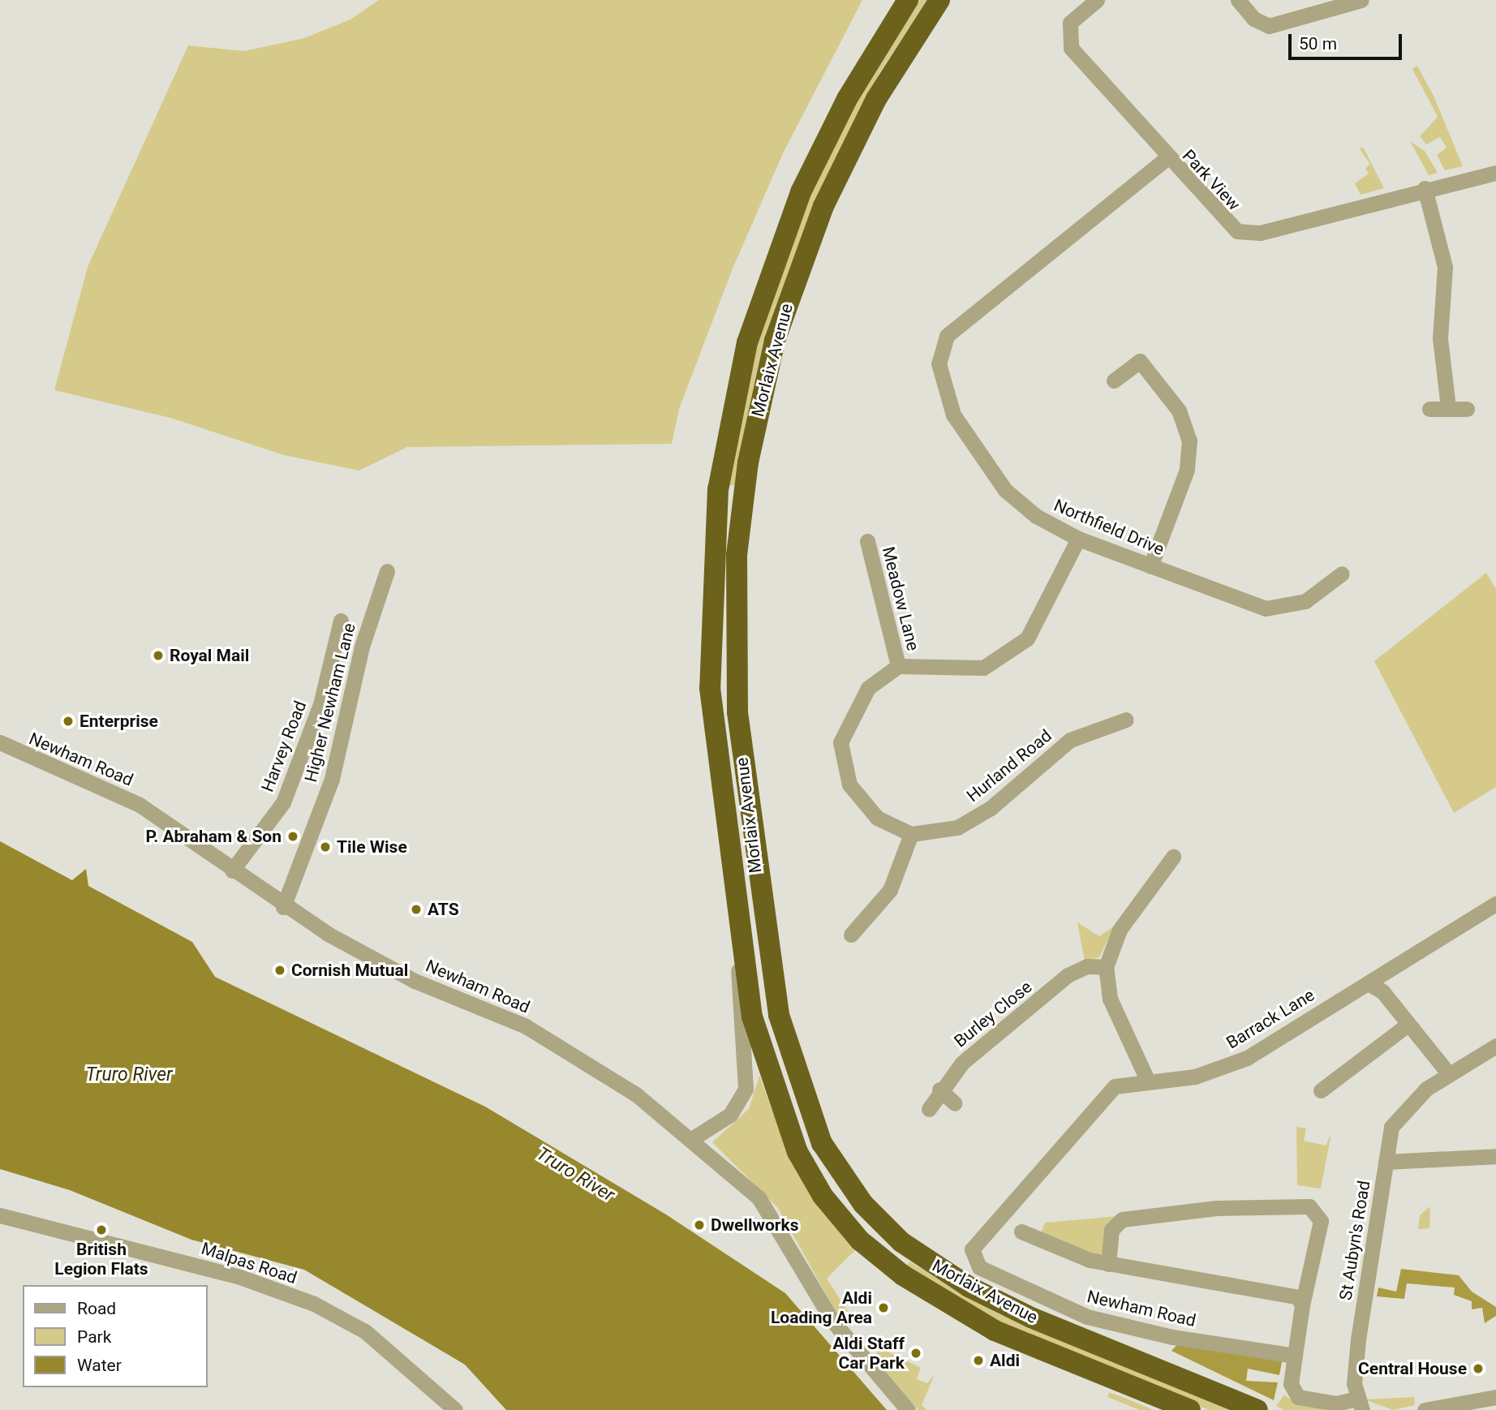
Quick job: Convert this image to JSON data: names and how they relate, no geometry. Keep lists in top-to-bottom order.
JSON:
{
  "streets": {
    "highway": ["Morlaix Avenue"],
    "street": [
      "Park View",
      "Northfield Drive",
      "Meadow Lane",
      "Higher Newham Lane",
      "Harvey Road",
      "Newham Road",
      "Hurland Road",
      "Burley Close",
      "Barrack Lane",
      "St Aubyn's Road",
      "Malpas Road"
    ]
  },
  "crossings": [
    ["Park View", "Northfield Drive"],
    ["Higher Newham Lane", "Newham Road"],
    ["Harvey Road", "Newham Road"],
    ["Newham Road", "Barrack Lane"]
  ],
  "water": ["Truro River"],
  "places": [
    "Royal Mail",
    "Enterprise",
    "P. Abraham & Son",
    "Tile Wise",
    "ATS",
    "Cornish Mutual",
    "Dwellworks",
    "British Legion Flats",
    "Aldi Loading Area",
    "Aldi Staff Car Park",
    "Aldi",
    "Central House"
  ],
  "legend": ["Road", "Park", "Water"],
  "scale_bar": "50 m"
}
